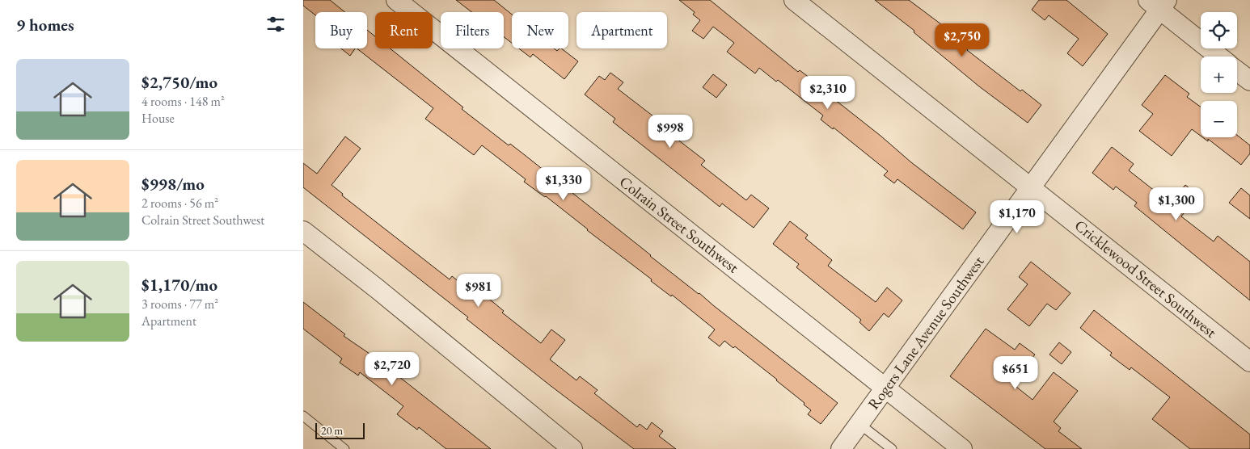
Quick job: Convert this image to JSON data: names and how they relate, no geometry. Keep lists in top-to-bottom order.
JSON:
{
  "streets": {
    "street": ["Colrain Street Southwest", "Cricklewood Street Southwest", "Rogers Lane Avenue Southwest"]
  },
  "crossings": [
    ["Colrain Street Southwest", "Rogers Lane Avenue Southwest"],
    ["Cricklewood Street Southwest", "Rogers Lane Avenue Southwest"]
  ],
  "scale_bar": "20 m",
  "page": {
    "heading": "9 homes",
    "map_buttons": ["+", "−"],
    "chip": [
      "Buy",
      "Rent",
      "Filters",
      "New",
      "Apartment"
    ],
    "price": [
      "$2,750",
      "$2,310",
      "$998",
      "$1,330",
      "$1,300",
      "$1,170",
      "$981",
      "$2,720",
      "$651"
    ],
    "list": [
      {
        "name": "$2,750/mo",
        "note": "4 rooms · 148 m² · House"
      },
      {
        "name": "$998/mo",
        "note": "2 rooms · 56 m² · Colrain Street Southwest"
      },
      {
        "name": "$1,170/mo",
        "note": "3 rooms · 77 m² · Apartment"
      }
    ],
    "scale": "20 m"
  }
}
